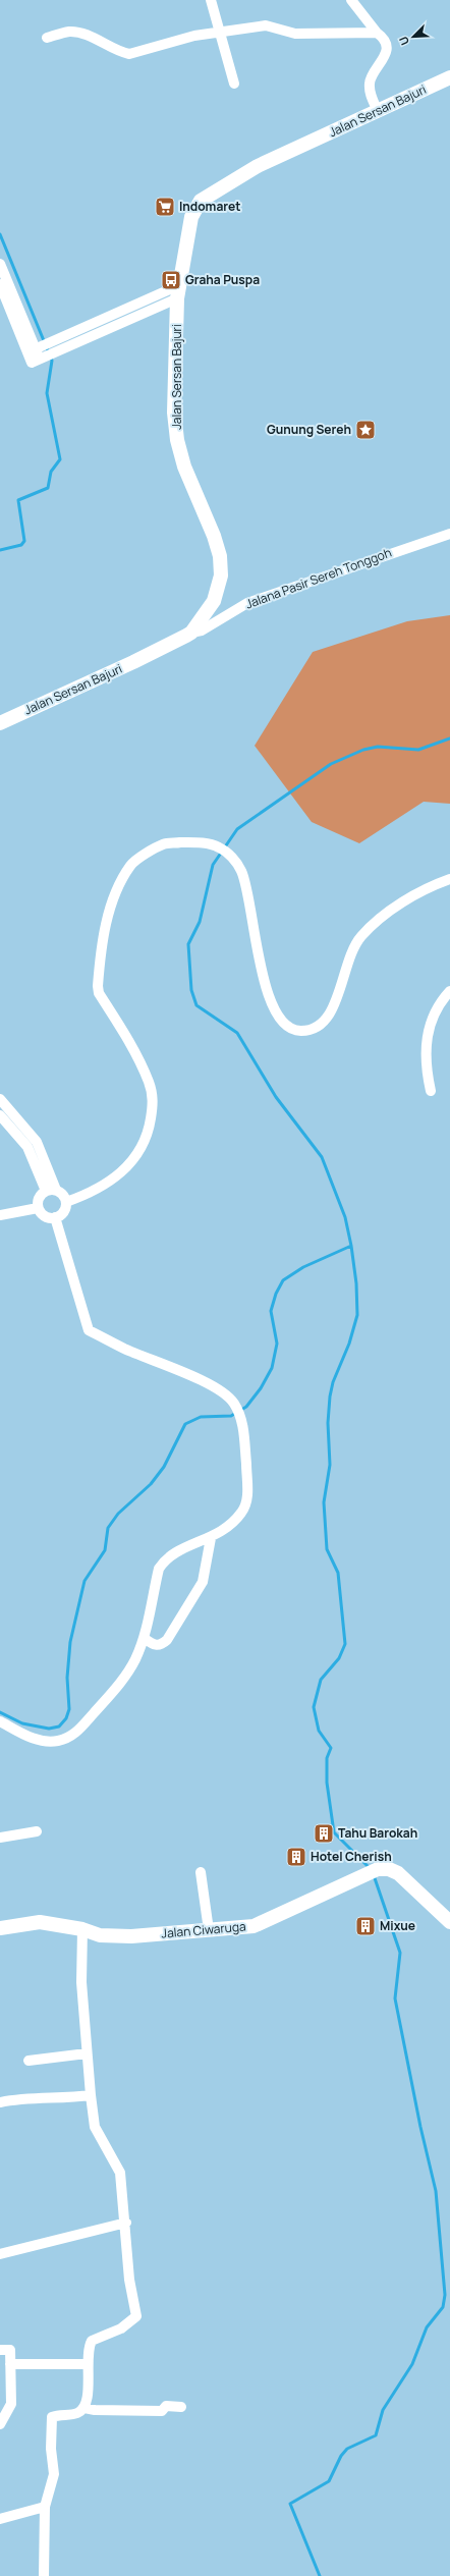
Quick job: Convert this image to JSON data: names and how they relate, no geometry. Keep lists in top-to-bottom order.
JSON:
{
  "streets": {
    "main road": ["Jalan Sersan Bajuri", "Jalan Ciwaruga"],
    "street": ["Jalana Pasir Sereh Tonggoh"]
  },
  "crossings": [
    ["Jalan Sersan Bajuri", "Jalana Pasir Sereh Tonggoh"]
  ],
  "places": {
    "supermarket": ["Indomaret"],
    "bus stop": ["Graha Puspa"],
    "place": ["Gunung Sereh"],
    "building": ["Tahu Barokah", "Hotel Cherish", "Mixue"]
  },
  "north": "bottom left"
}
